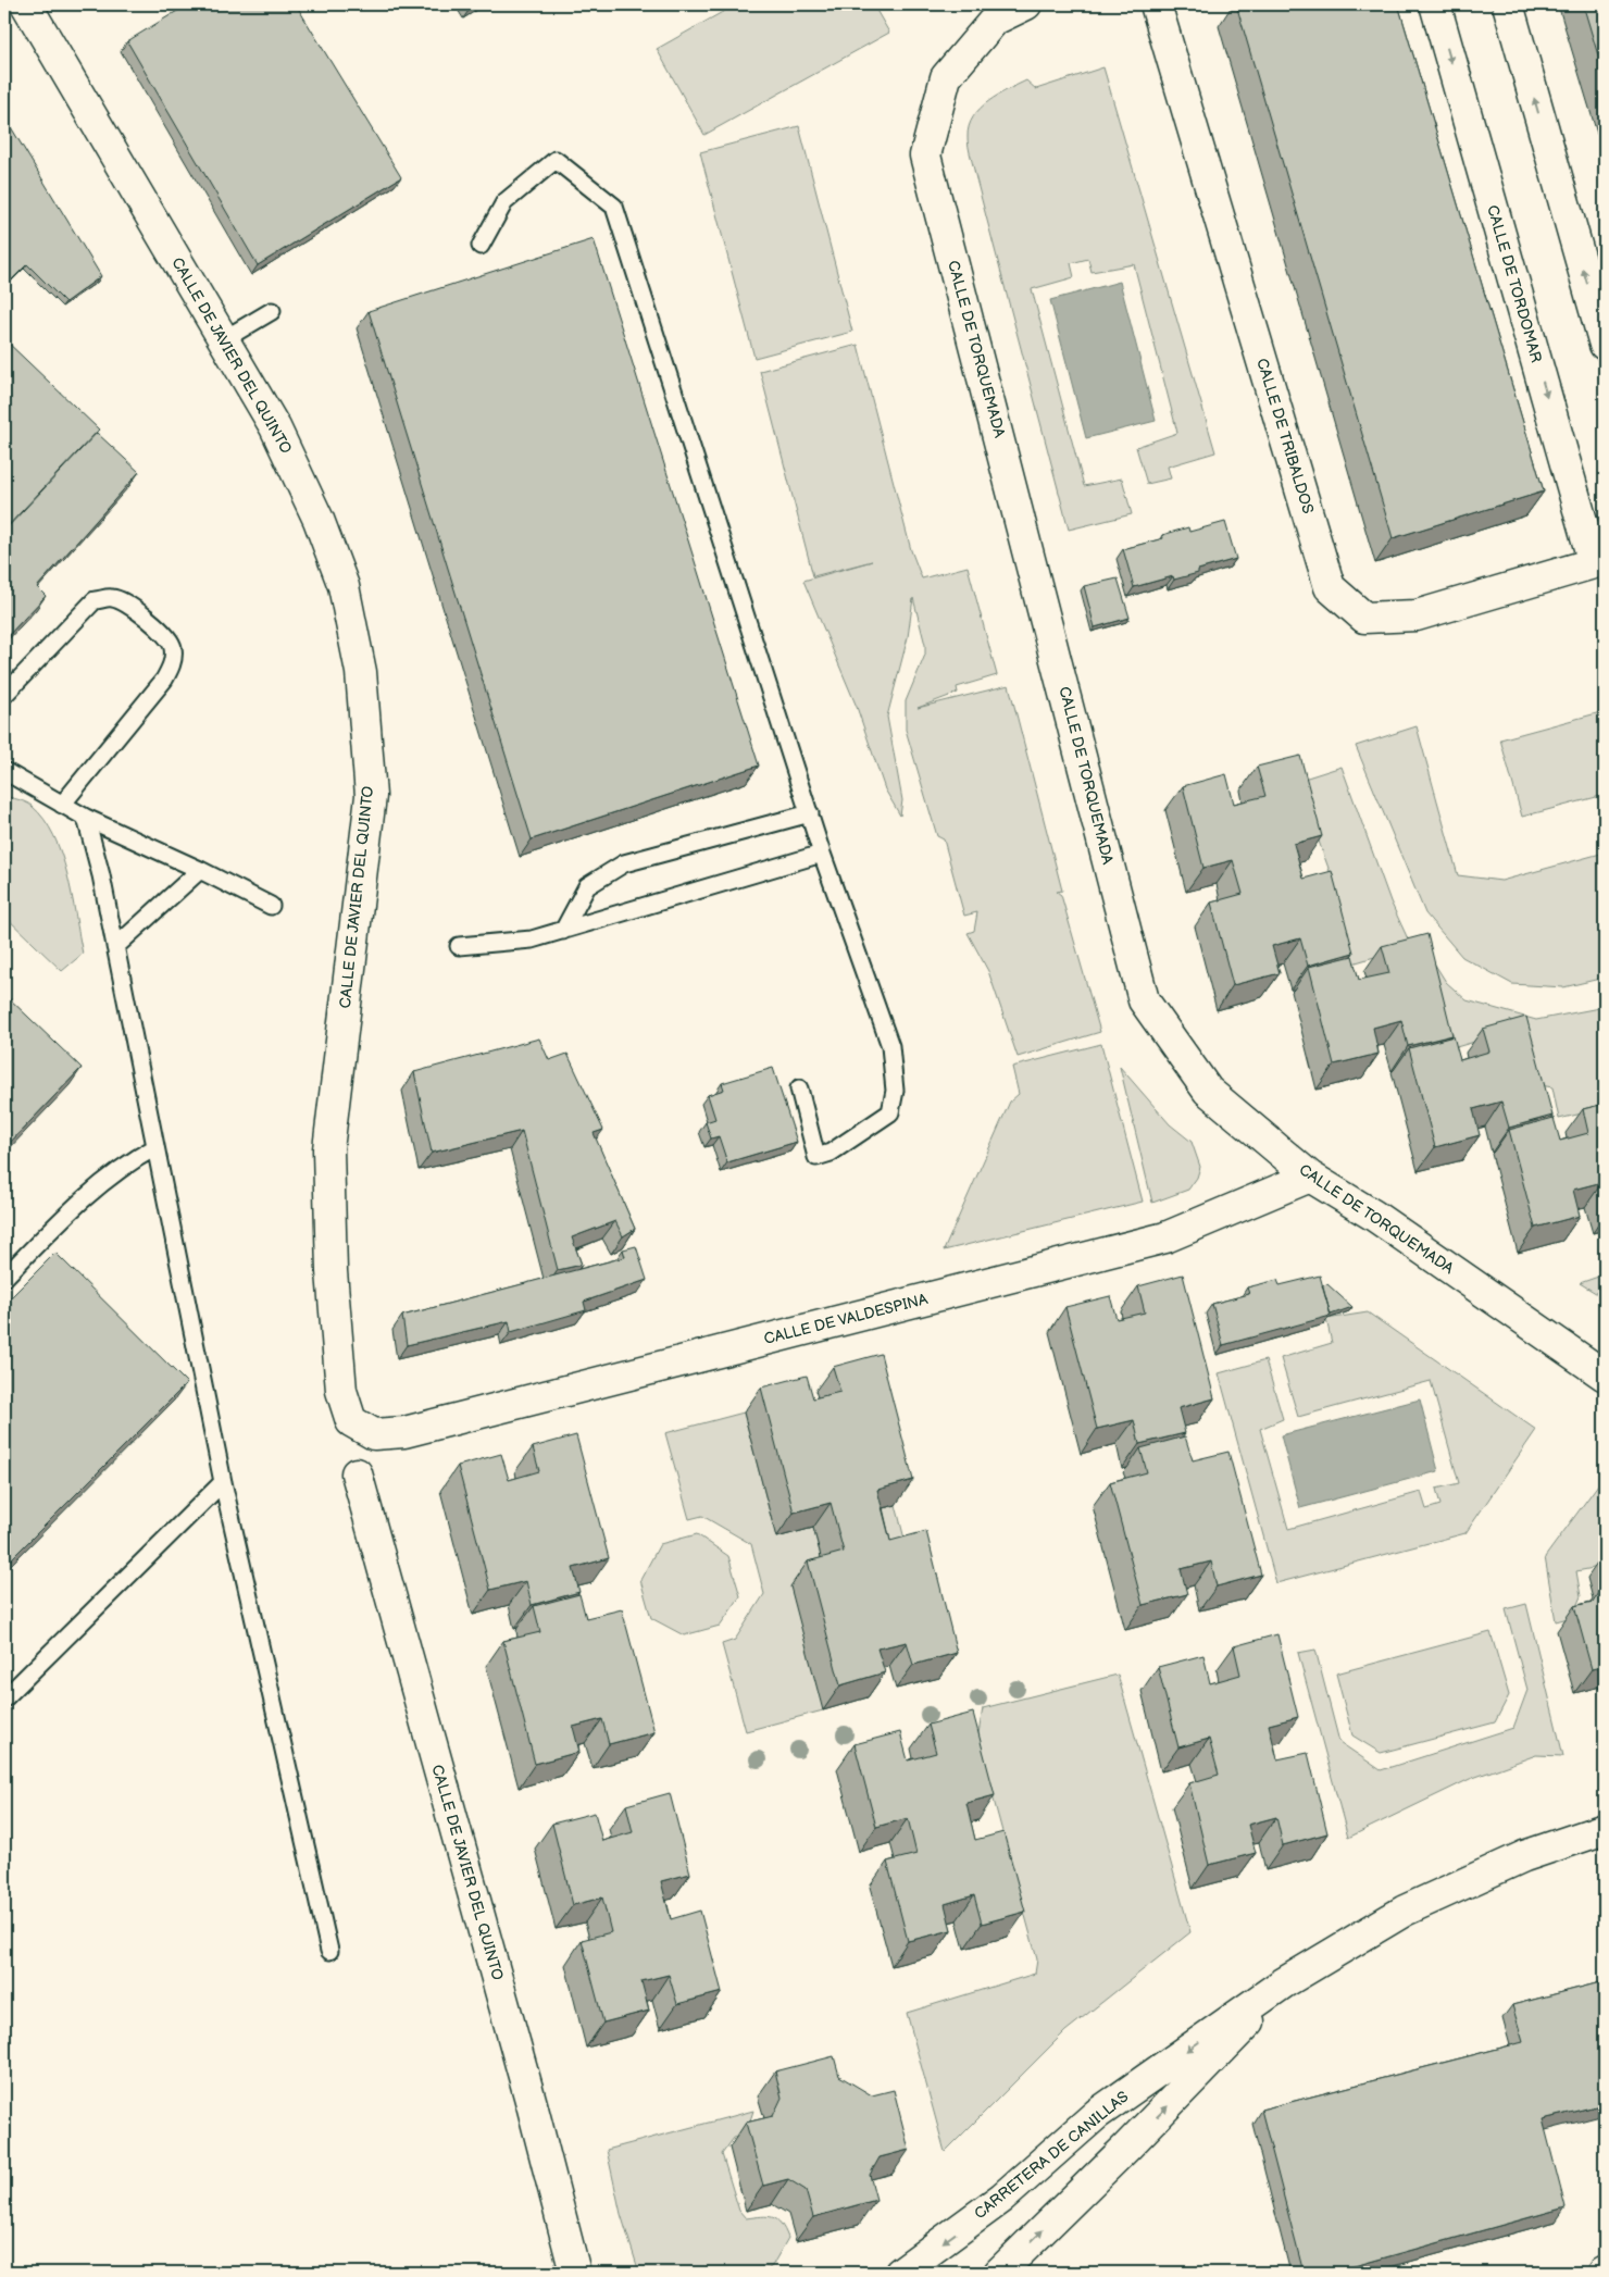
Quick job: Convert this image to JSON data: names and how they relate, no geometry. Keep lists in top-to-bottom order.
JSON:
{
  "streets": {
    "street": [
      "CALLE DE TORDOMAR",
      "CALLE DE TORQUEMADA",
      "CALLE DE JAVIER DEL QUINTO",
      "CALLE DE TRIBALDOS",
      "CALLE DE VALDESPINA",
      "CARRETERA DE CANILLAS"
    ]
  },
  "crossings": [
    ["CALLE DE TORDOMAR", "CALLE DE TRIBALDOS"],
    ["CALLE DE TORQUEMADA", "CALLE DE VALDESPINA"],
    ["CALLE DE JAVIER DEL QUINTO", "CALLE DE VALDESPINA"]
  ]
}
